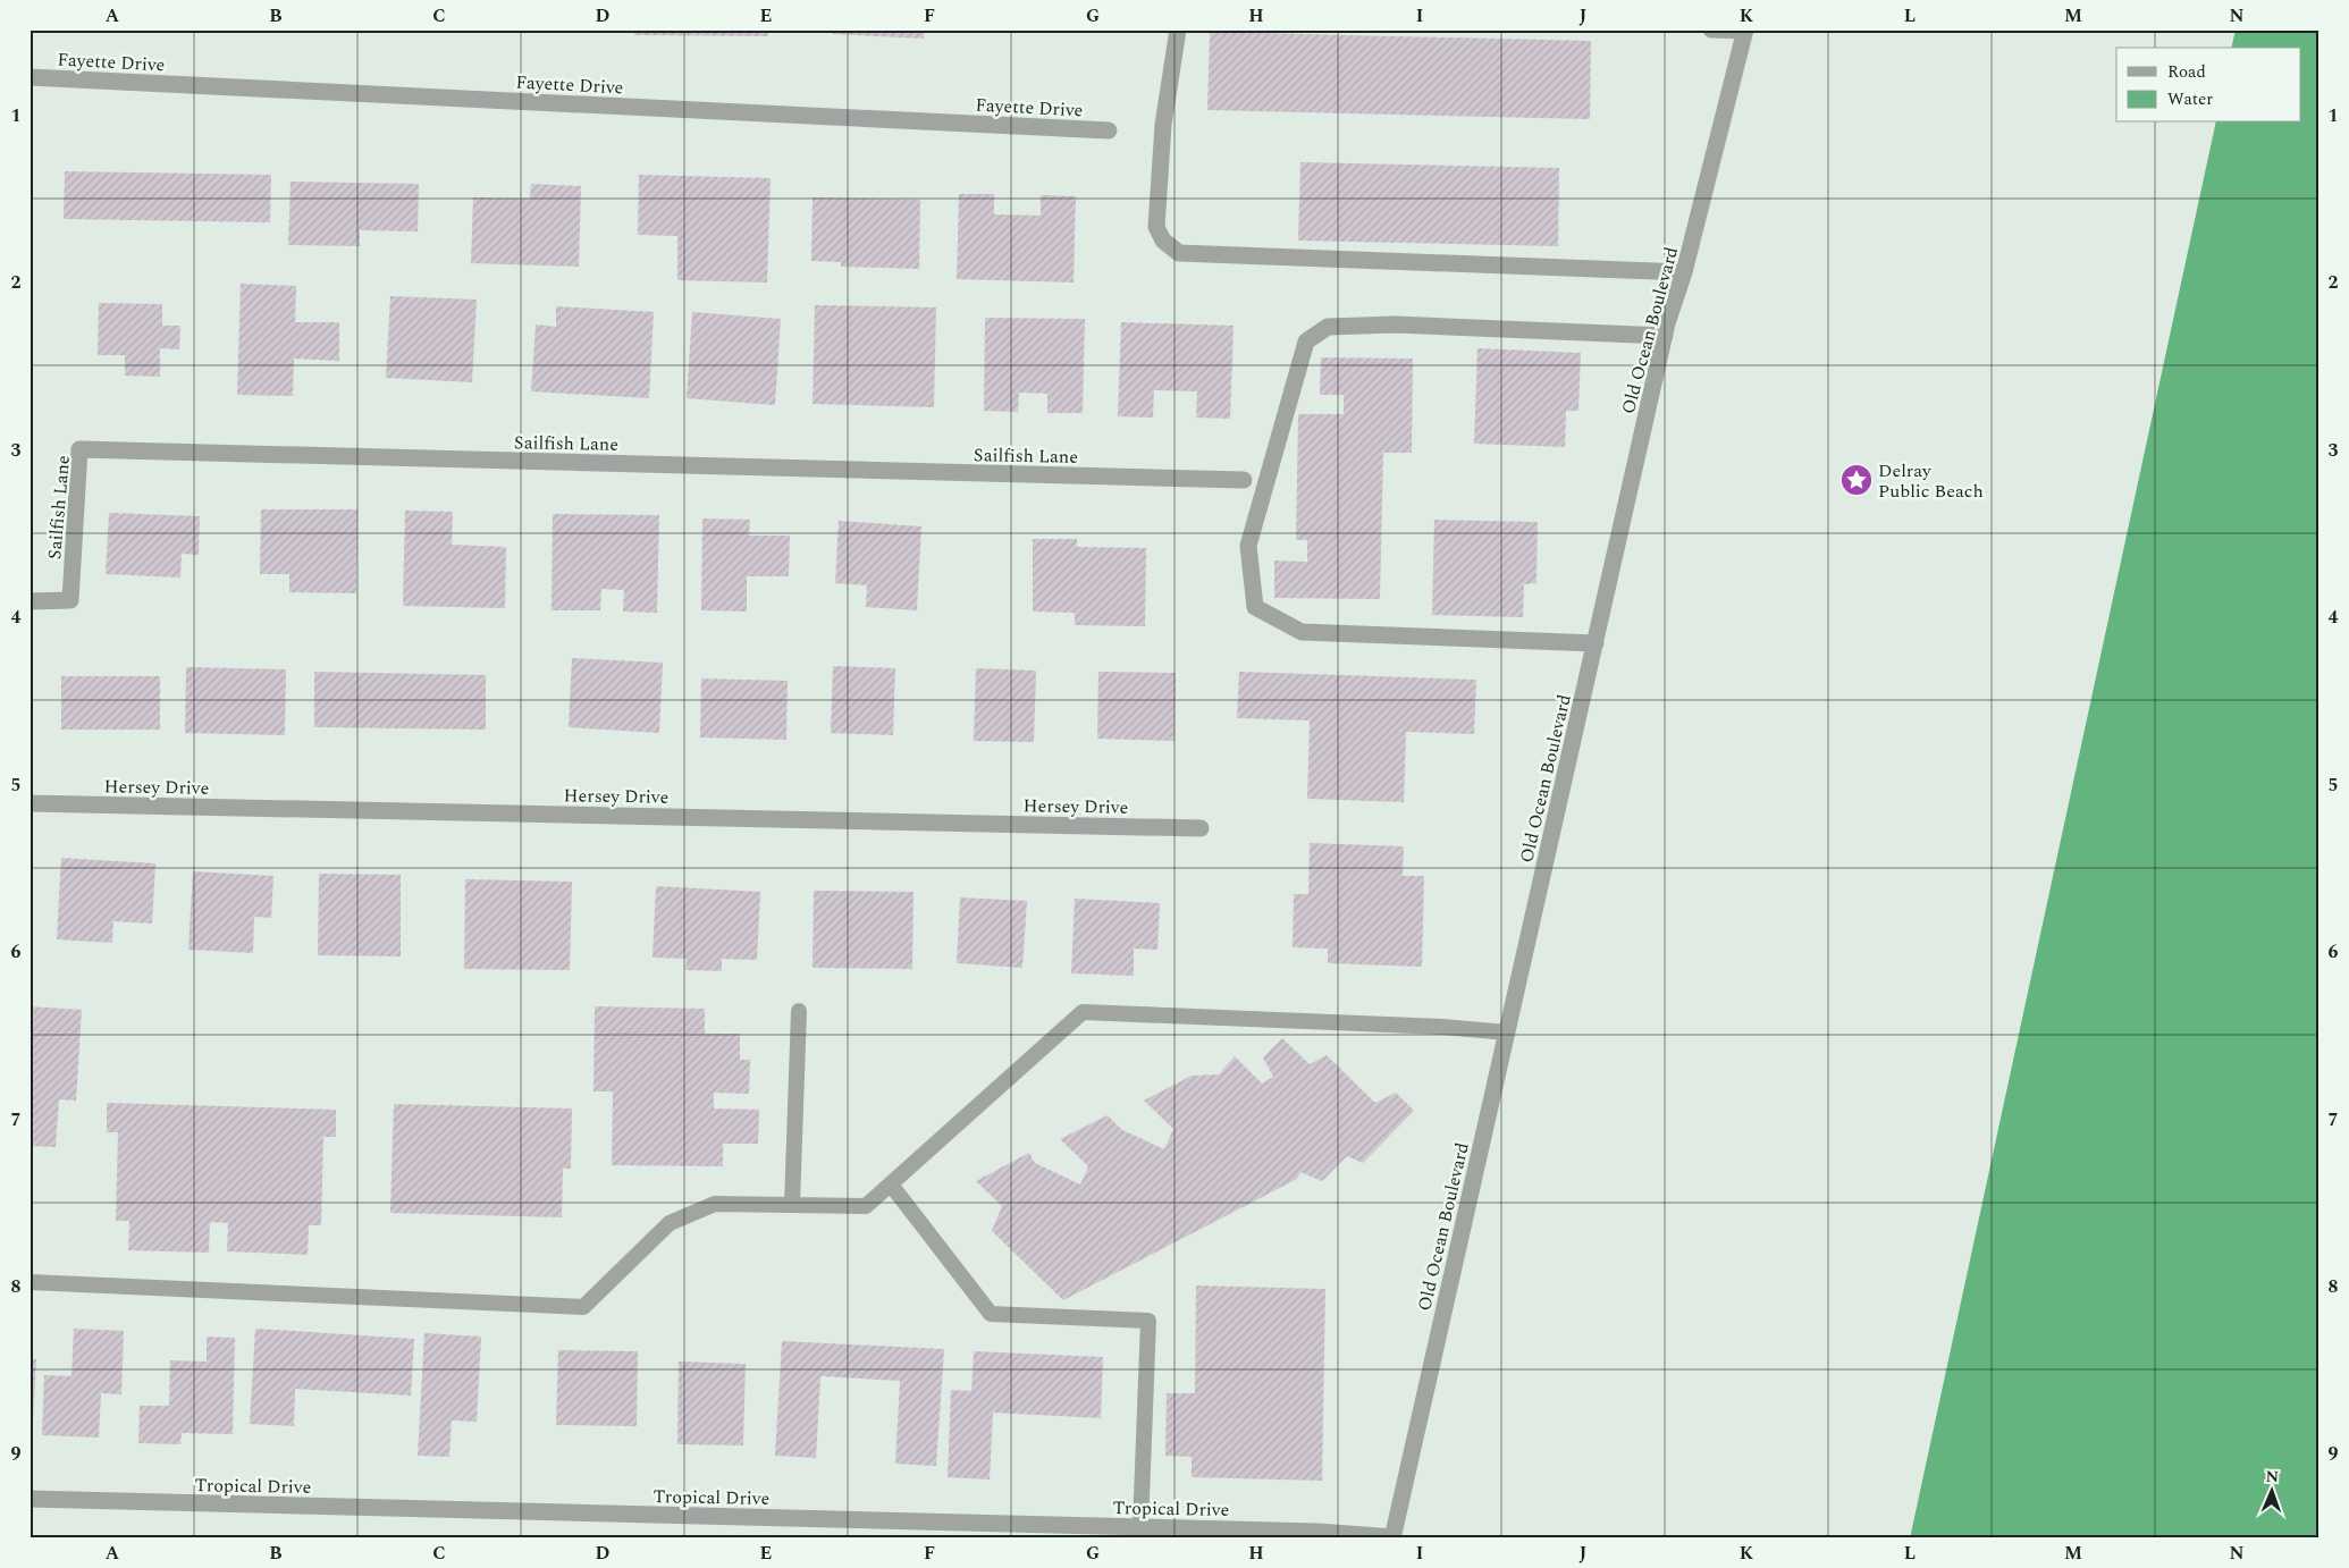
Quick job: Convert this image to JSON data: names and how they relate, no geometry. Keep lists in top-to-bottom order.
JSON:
{
  "streets": {
    "street": [
      "Fayette Drive",
      "Old Ocean Boulevard",
      "Sailfish Lane",
      "Hersey Drive",
      "Tropical Drive"
    ]
  },
  "crossings": [
    ["Old Ocean Boulevard", "Tropical Drive"]
  ],
  "places": {
    "place": ["Delray Public Beach"]
  },
  "legend": ["Road", "Water"],
  "north": "top",
  "grid": {
    "columns": [
      "A",
      "B",
      "C",
      "D",
      "E",
      "F",
      "G",
      "H",
      "I",
      "J",
      "K",
      "L",
      "M",
      "N"
    ],
    "rows": [
      "1",
      "2",
      "3",
      "4",
      "5",
      "6",
      "7",
      "8",
      "9"
    ]
  }
}
